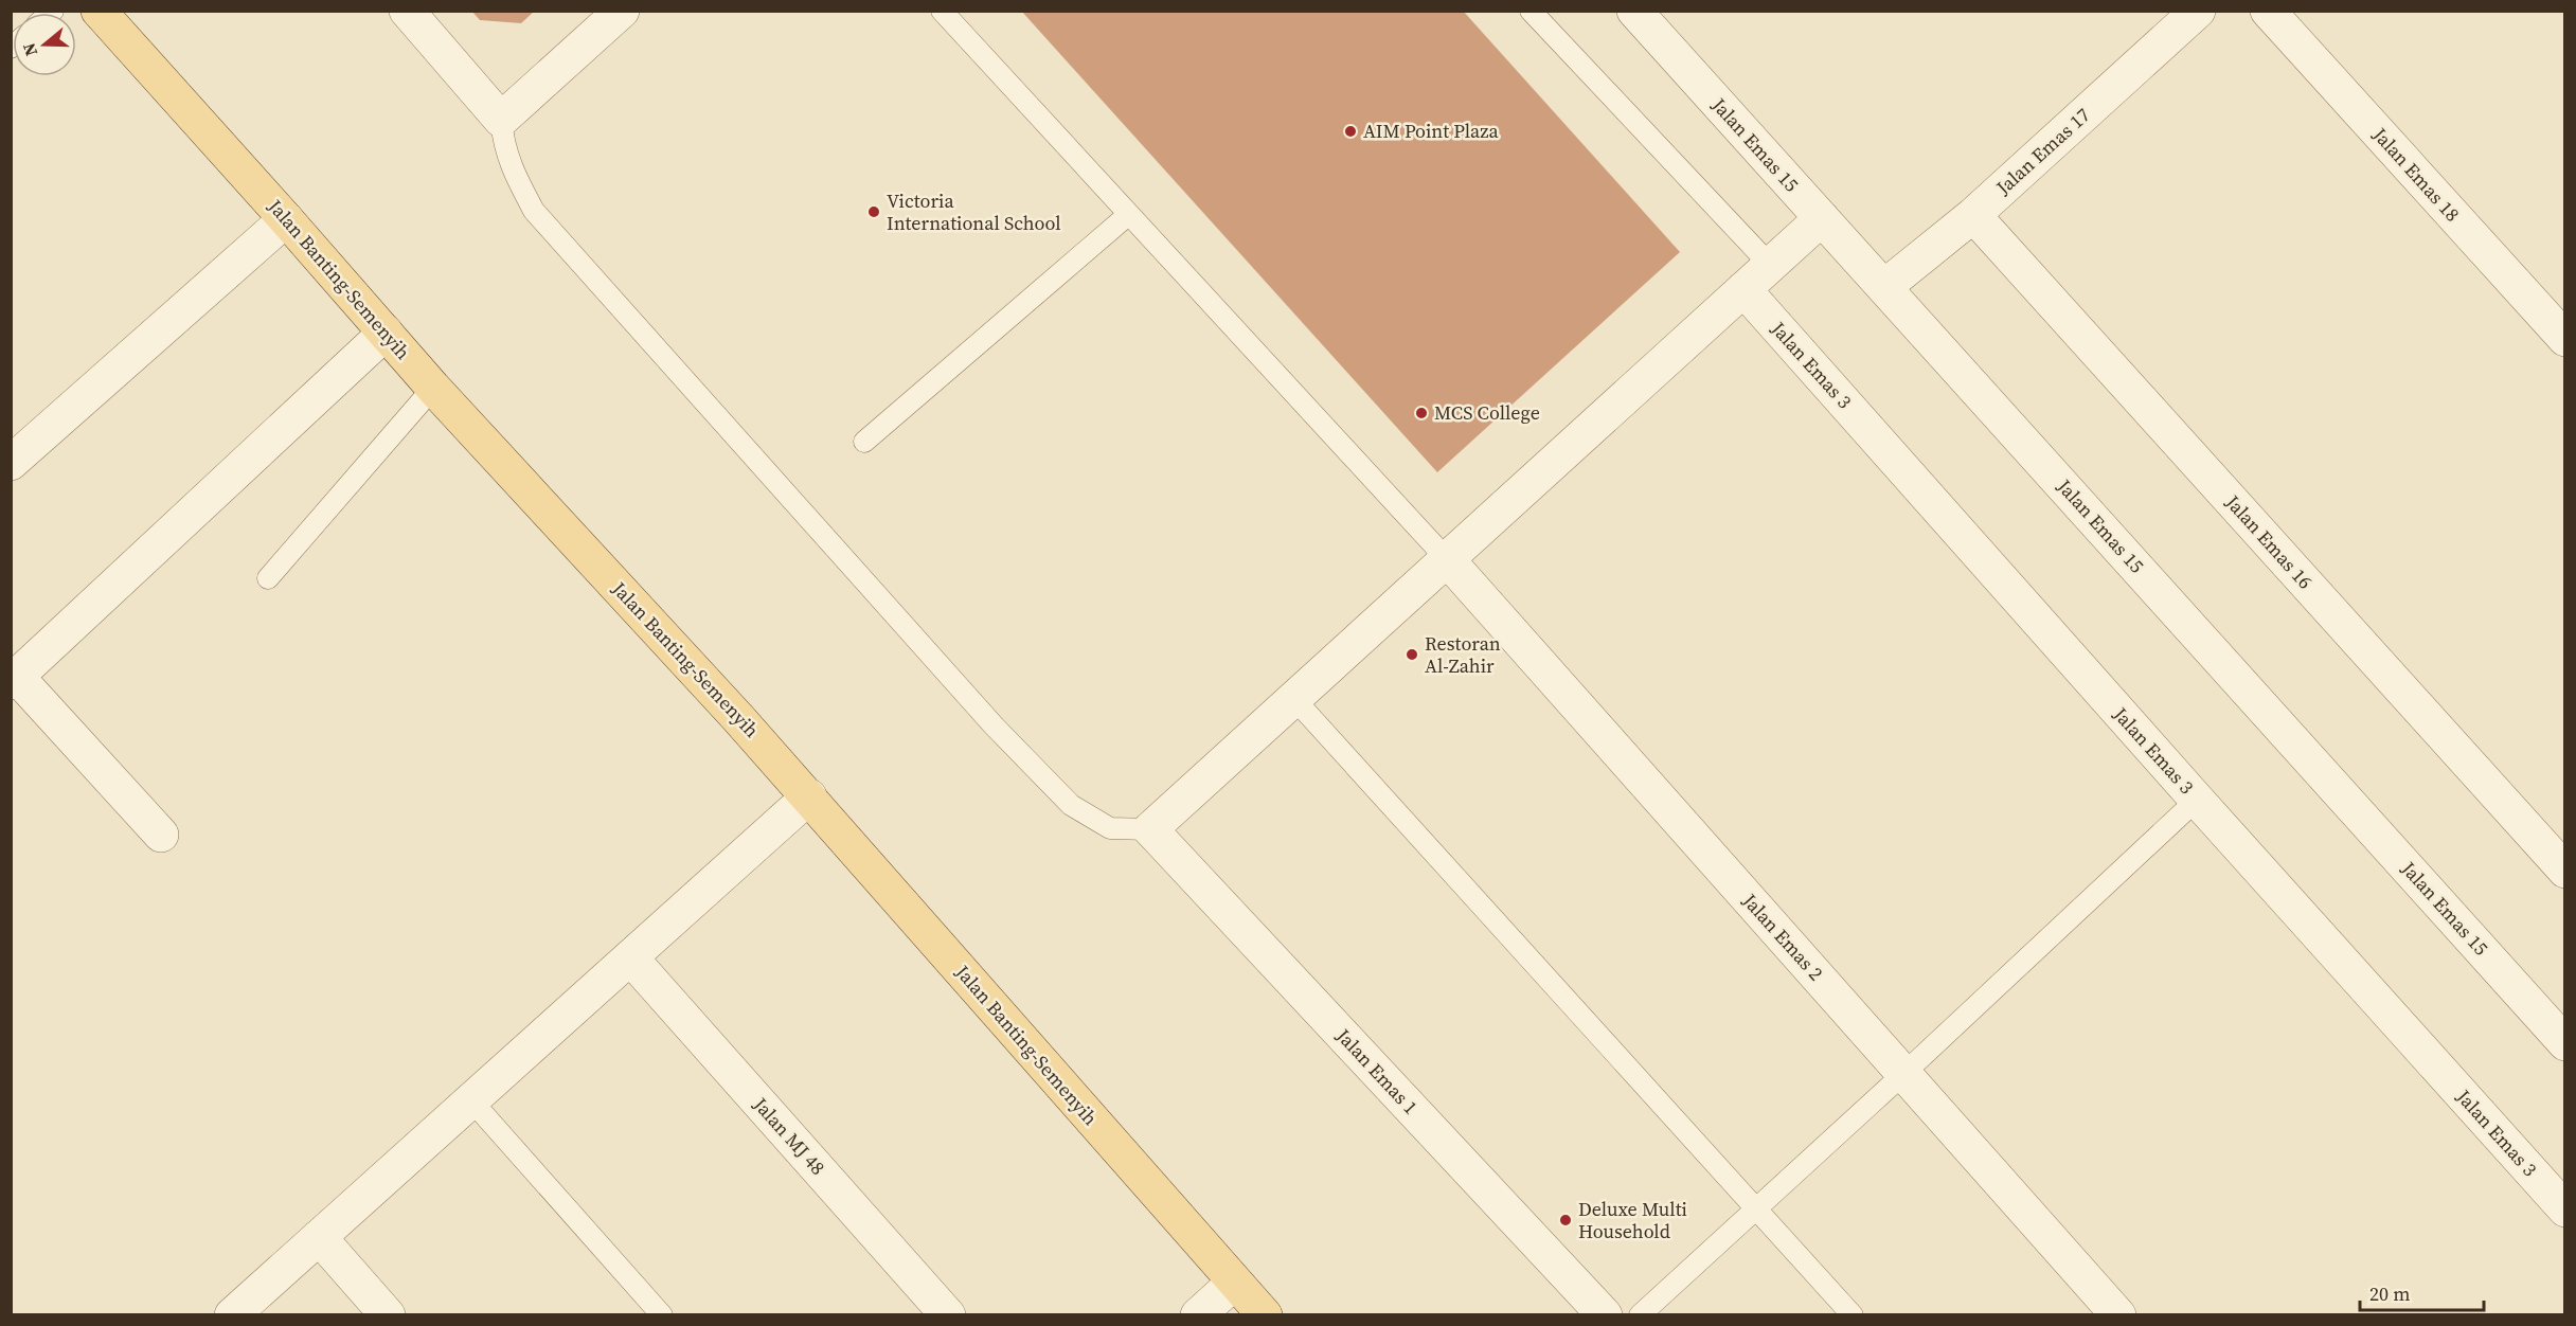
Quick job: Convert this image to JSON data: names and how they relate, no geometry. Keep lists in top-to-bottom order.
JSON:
{
  "streets": {
    "main road": ["Jalan Banting-Semenyih"],
    "street": [
      "Jalan Emas 15",
      "Jalan Emas 17",
      "Jalan Emas 18",
      "Jalan Emas 3",
      "Jalan Emas 16",
      "Jalan Emas 2",
      "Jalan Emas 1",
      "Jalan MJ 48"
    ]
  },
  "crossings": [
    ["Jalan Emas 15", "Jalan Emas 17"],
    ["Jalan Emas 17", "Jalan Emas 16"]
  ],
  "places": [
    "AIM Point Plaza",
    "Victoria International School",
    "MCS College",
    "Restoran Al-Zahir",
    "Deluxe Multi Household"
  ],
  "scale_bar": "20 m",
  "north": "left"
}
